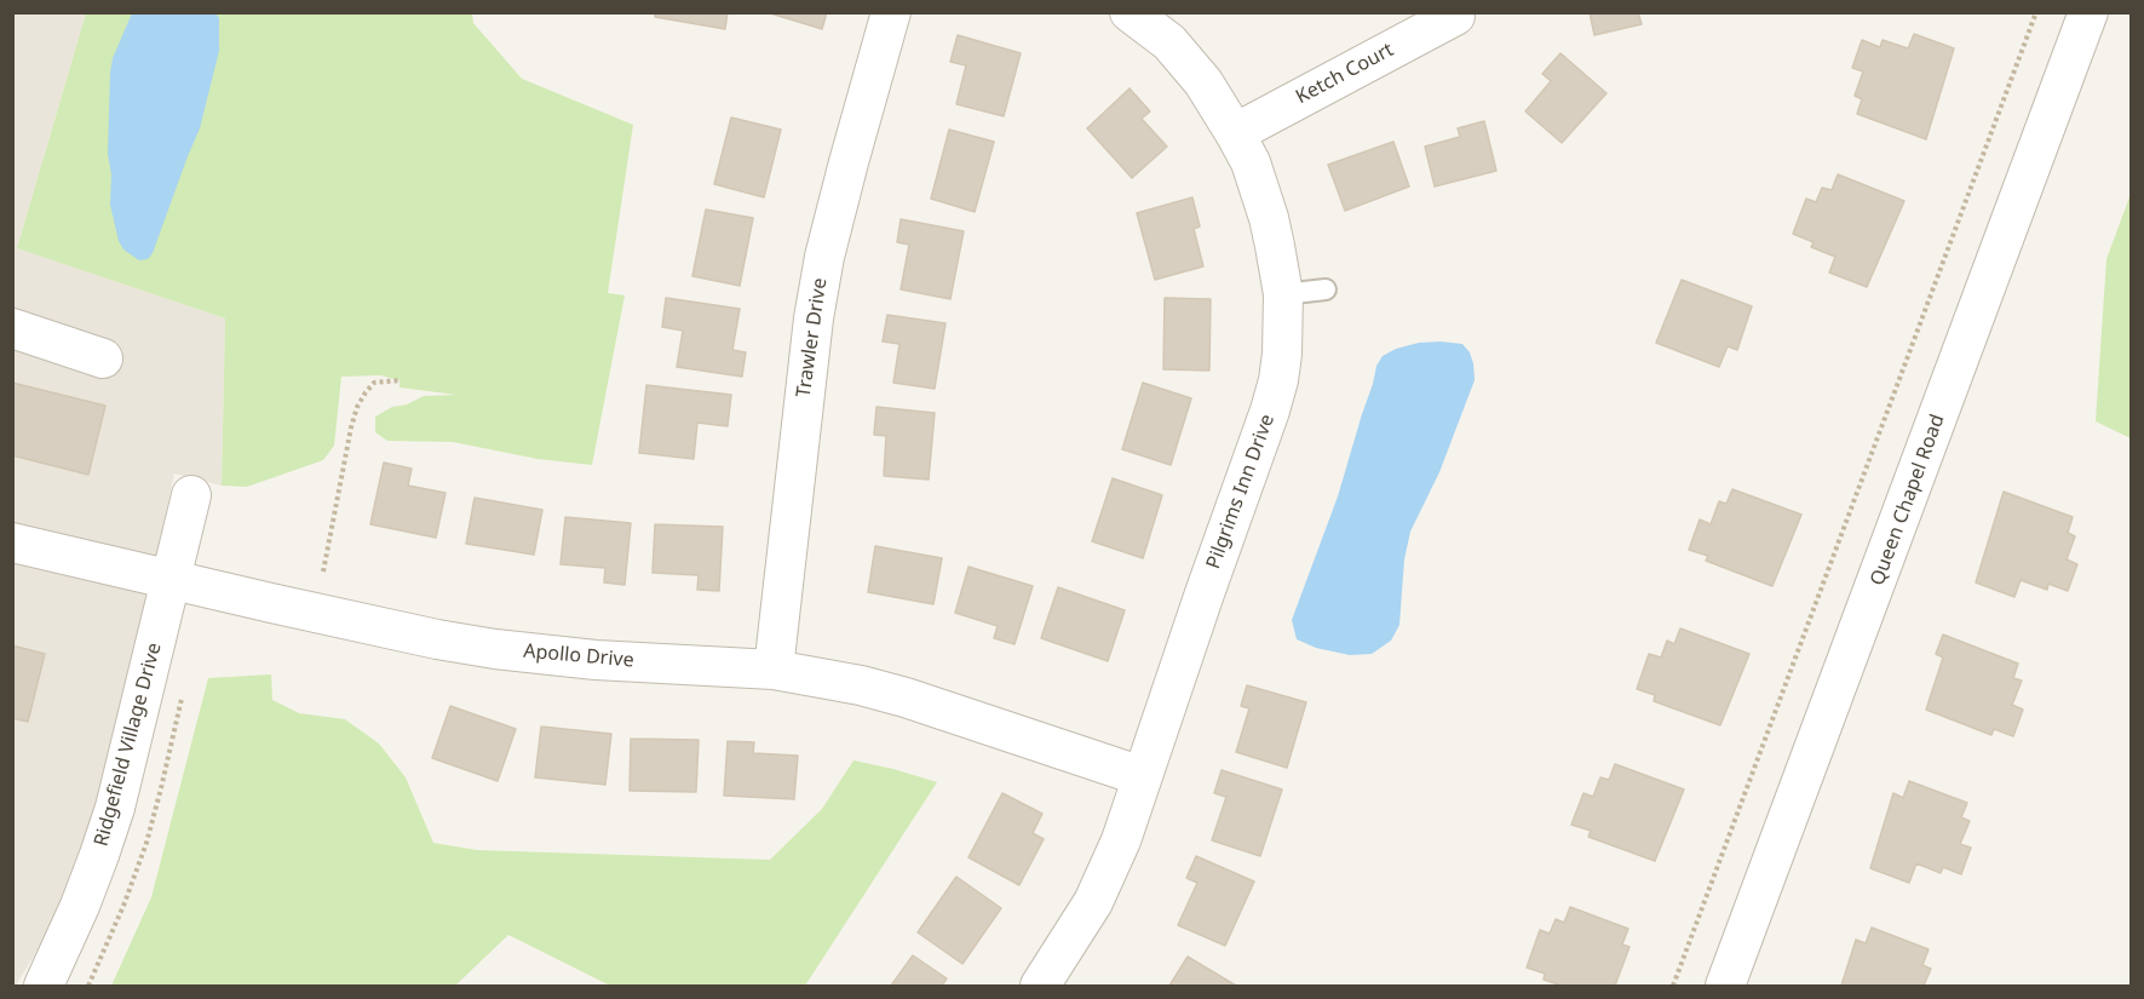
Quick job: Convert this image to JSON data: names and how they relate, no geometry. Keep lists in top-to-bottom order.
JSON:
{
  "streets": {
    "street": [
      "Ketch Court",
      "Trawler Drive",
      "Pilgrims Inn Drive",
      "Queen Chapel Road",
      "Apollo Drive",
      "Ridgefield Village Drive"
    ]
  },
  "crossings": [
    ["Ketch Court", "Pilgrims Inn Drive"],
    ["Trawler Drive", "Apollo Drive"],
    ["Pilgrims Inn Drive", "Apollo Drive"],
    ["Apollo Drive", "Ridgefield Village Drive"]
  ]
}
